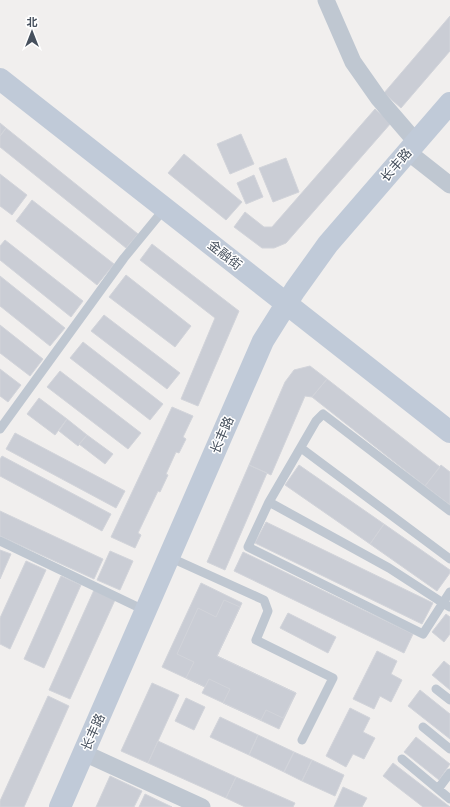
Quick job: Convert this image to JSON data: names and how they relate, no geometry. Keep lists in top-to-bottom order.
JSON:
{
  "streets": {
    "street": ["长丰路", "金融街"]
  },
  "crossings": [
    ["长丰路", "金融街"]
  ],
  "north": "top"
}
